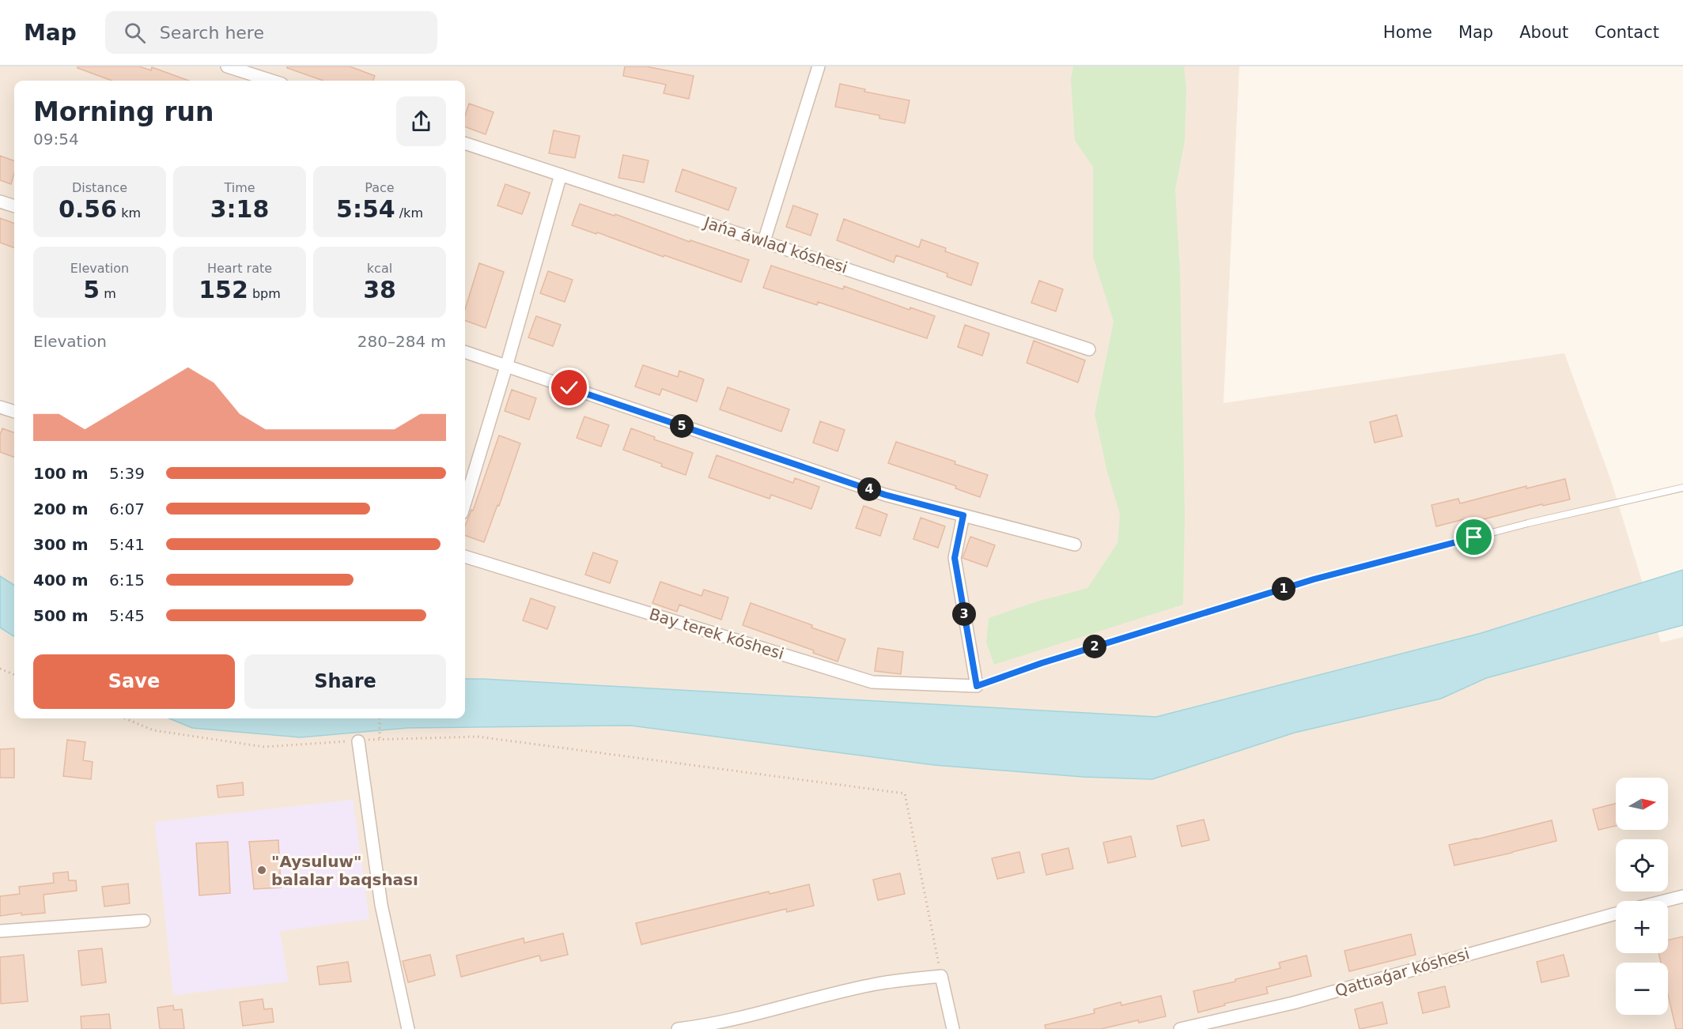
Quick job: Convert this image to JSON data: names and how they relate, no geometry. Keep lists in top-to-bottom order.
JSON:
{
  "streets": {
    "street": ["Jańa áwlad kóshesi", "Bay terek kóshesi", "Qattıaǵar kóshesi"]
  },
  "places": ["\"Aysuluw\" balalar baqshası"],
  "north": "right",
  "page": {
    "header": "Map",
    "search": "Search here",
    "nav": [
      "Home",
      "Map",
      "About",
      "Contact"
    ],
    "heading": ["Morning run", "09:54"],
    "stats": [
      ["Distance", "0.56 km"],
      ["Time", "3:18"],
      ["Pace", "5:54 /km"],
      ["Elevation", "5 m"],
      ["Heart rate", "152 bpm"],
      ["kcal", "38"]
    ],
    "chart": ["Elevation", "280–284 m"],
    "pins": [
      "5",
      "4",
      "1",
      "3",
      "2"
    ],
    "list": [
      {
        "name": "100 m",
        "note": "5:39"
      },
      {
        "name": "200 m",
        "note": "6:07"
      },
      {
        "name": "300 m",
        "note": "5:41"
      },
      {
        "name": "400 m",
        "note": "6:15"
      },
      {
        "name": "500 m",
        "note": "5:45"
      }
    ],
    "buttons": ["Save", "Share"],
    "map_buttons": ["+", "−"]
  }
}
